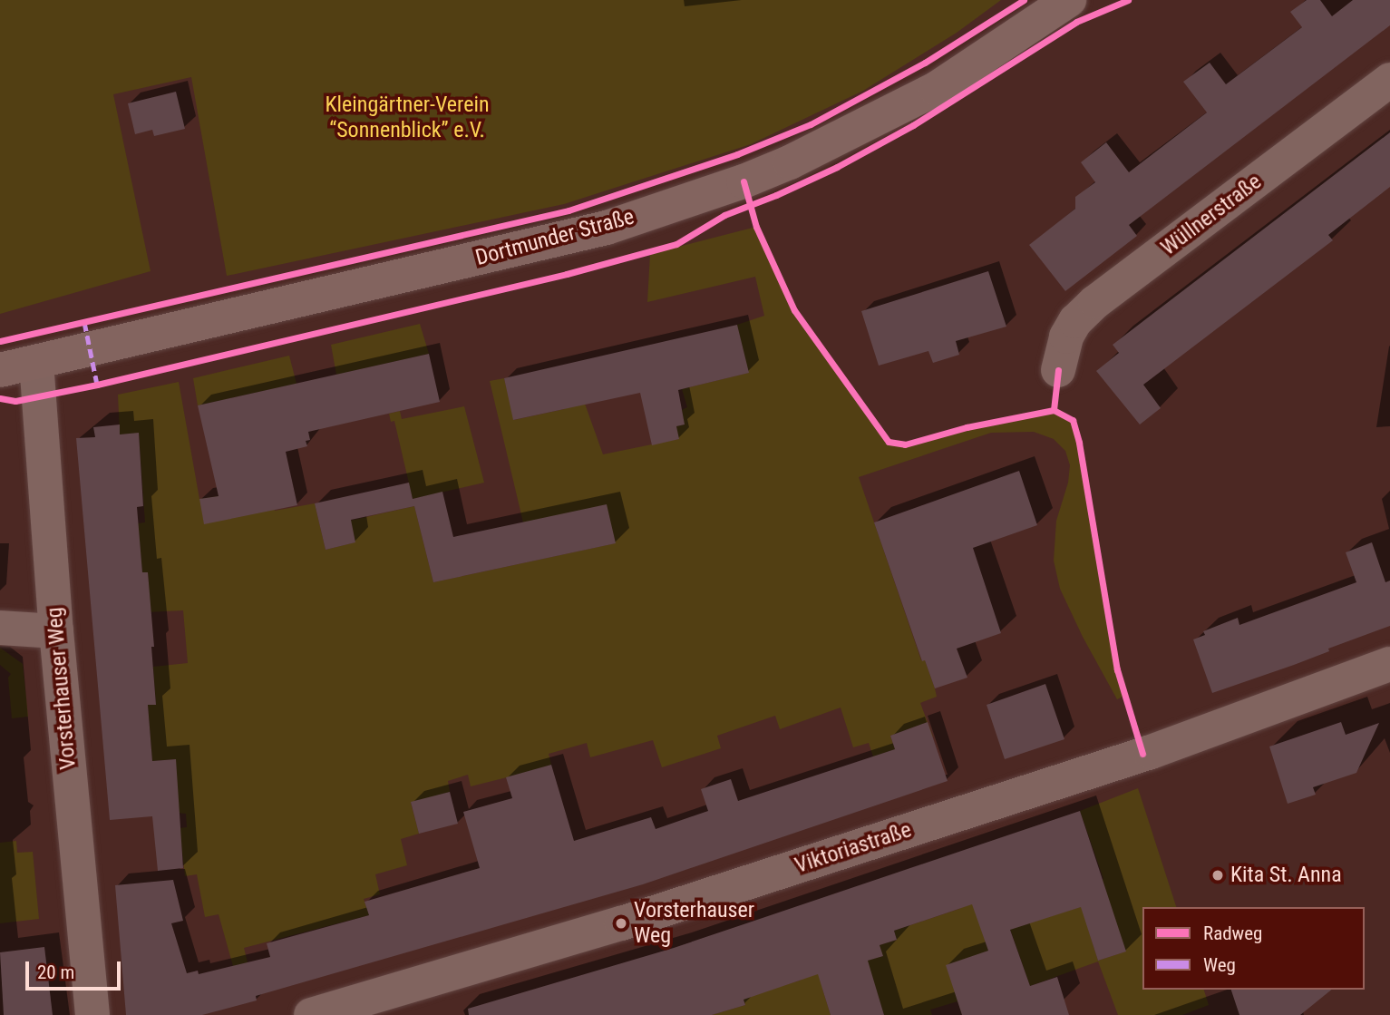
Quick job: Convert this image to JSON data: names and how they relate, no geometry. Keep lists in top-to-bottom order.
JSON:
{
  "streets": {
    "main road": ["Dortmunder Straße"],
    "street": ["Wüllnerstraße", "Vorsterhauser Weg", "Viktoriastraße"]
  },
  "crossings": [
    ["Dortmunder Straße", "Vorsterhauser Weg"]
  ],
  "parks": ["Kleingärtner-Verein “Sonnenblick” e.V."],
  "places": ["Kita St. Anna", "Vorsterhauser Weg"],
  "legend": ["Radweg", "Weg"],
  "scale_bar": "20 m"
}
